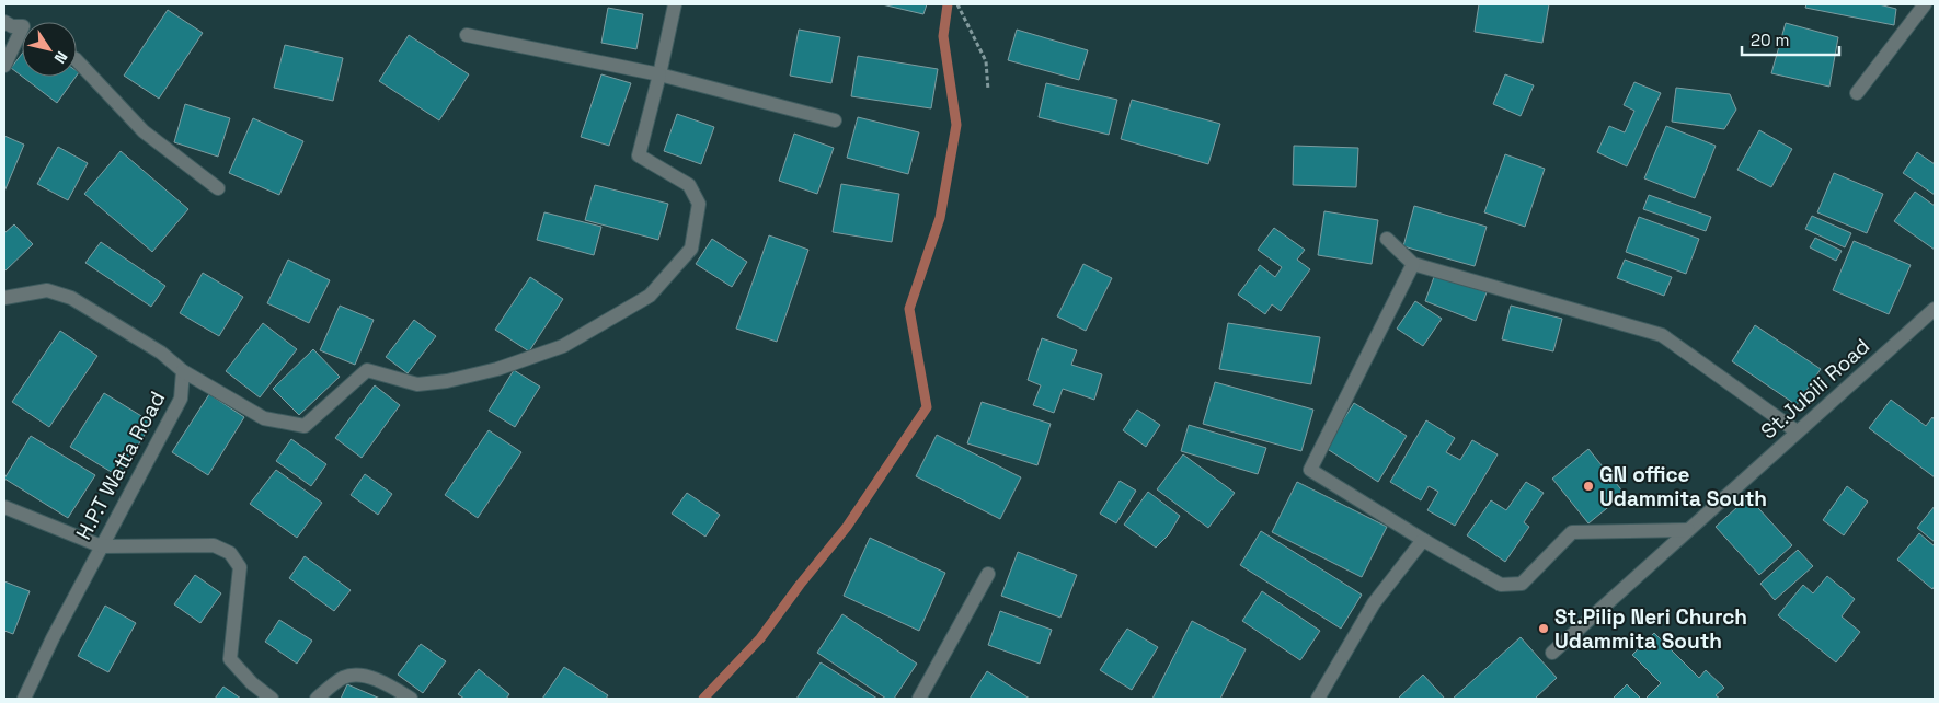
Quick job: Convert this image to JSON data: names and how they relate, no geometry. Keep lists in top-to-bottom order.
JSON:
{
  "streets": {
    "street": ["St.Jubili Road", "H.P.T Watta Road"]
  },
  "places": ["GN office Udammita South", "St.Pilip Neri Church Udammita South"],
  "scale_bar": "20 m",
  "north": "bottom right"
}
